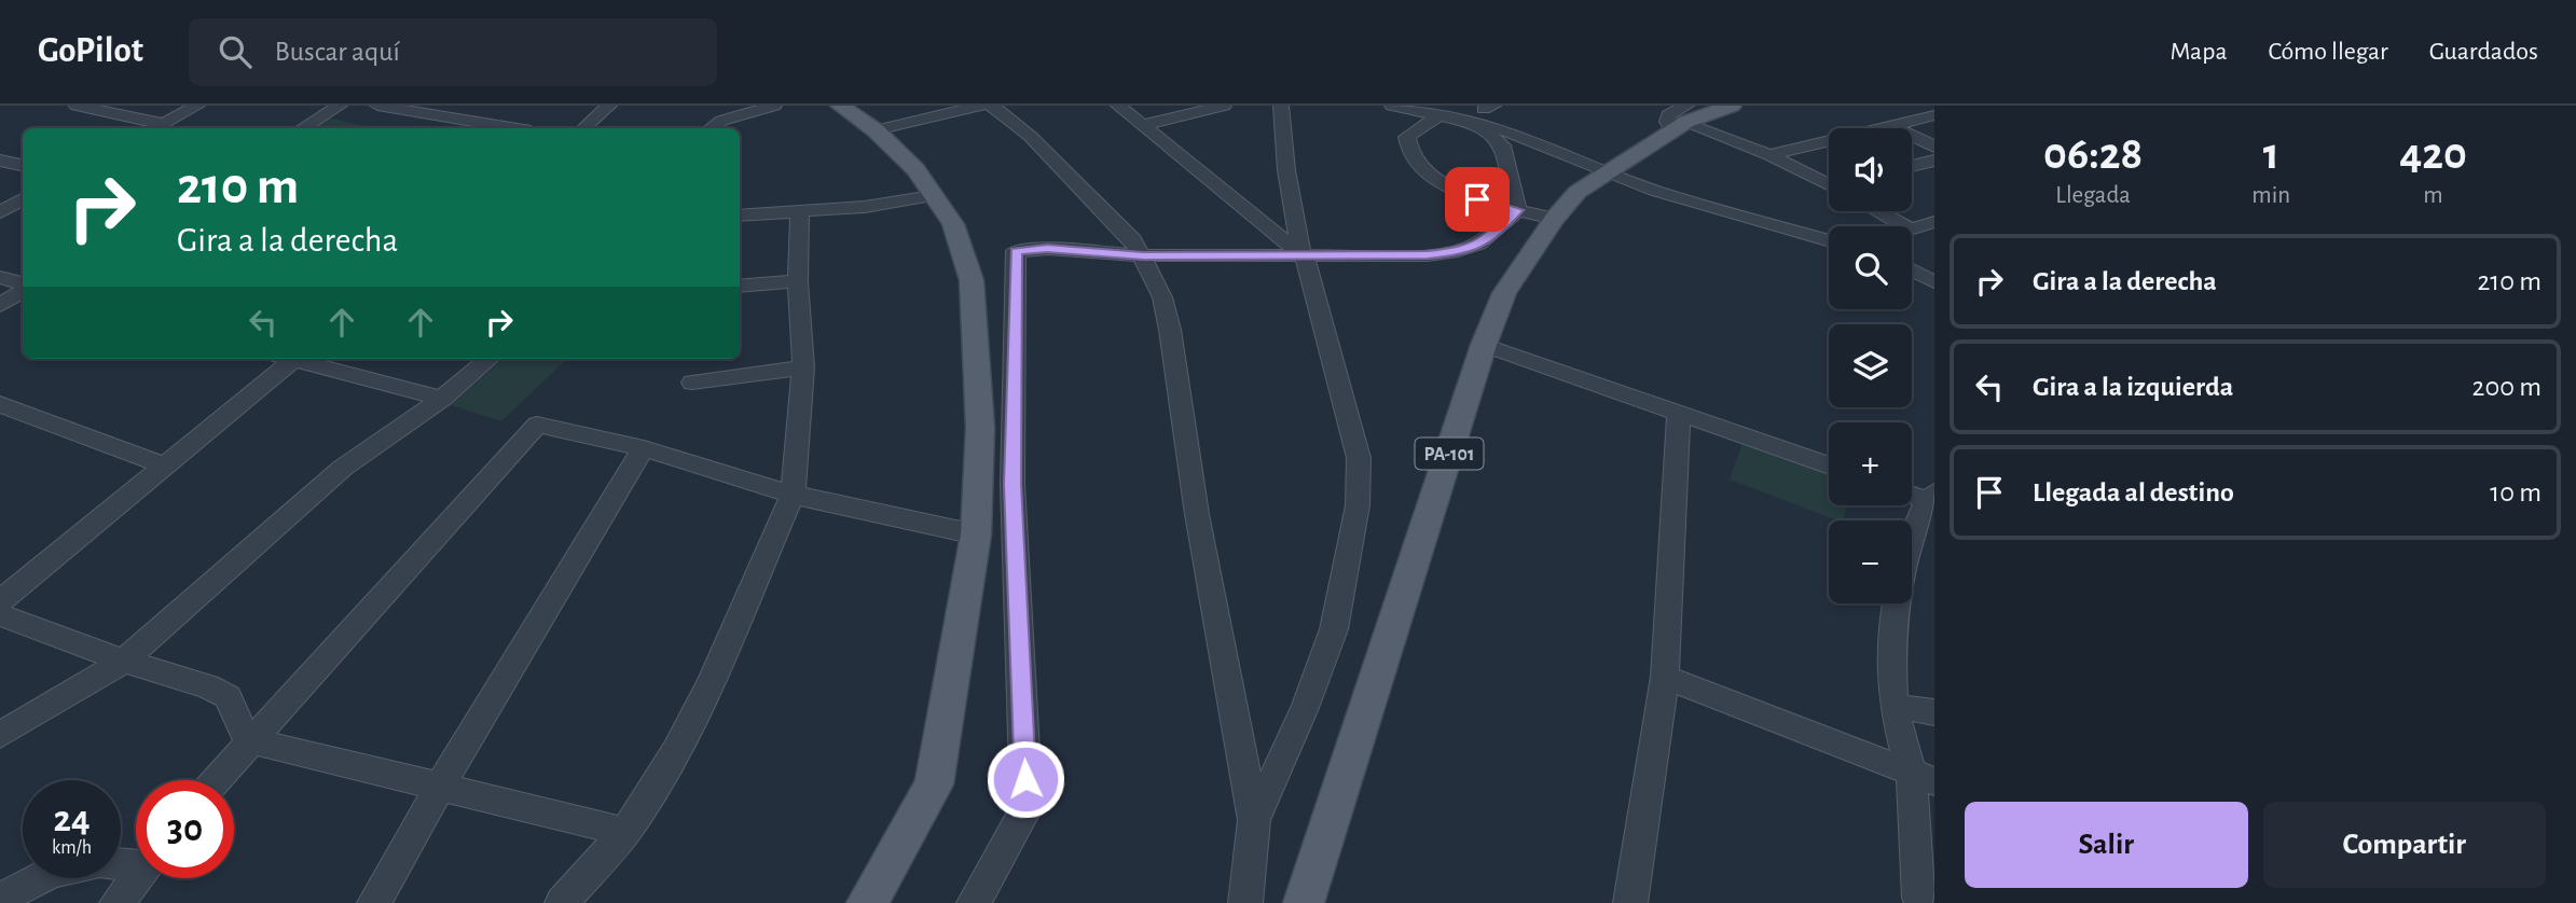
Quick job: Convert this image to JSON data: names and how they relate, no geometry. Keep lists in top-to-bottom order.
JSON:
{
  "streets": {
    "main road": ["PA-101"]
  },
  "page": {
    "header": "GoPilot",
    "search": "Buscar aquí",
    "nav": ["Mapa", "Cómo llegar", "Guardados"],
    "eta": [
      "06:28",
      "Llegada",
      "1",
      "min",
      "420",
      "m"
    ],
    "map_buttons": ["+", "−"],
    "turn": ["210 m", "Gira a la derecha"],
    "list": [
      {
        "name": "Gira a la derecha",
        "value": "210 m"
      },
      {
        "name": "Gira a la izquierda",
        "value": "200 m"
      },
      {
        "name": "Llegada al destino",
        "value": "10 m"
      }
    ],
    "speed": "24 km/h",
    "limit": "30",
    "buttons": ["Salir", "Compartir"]
  }
}
